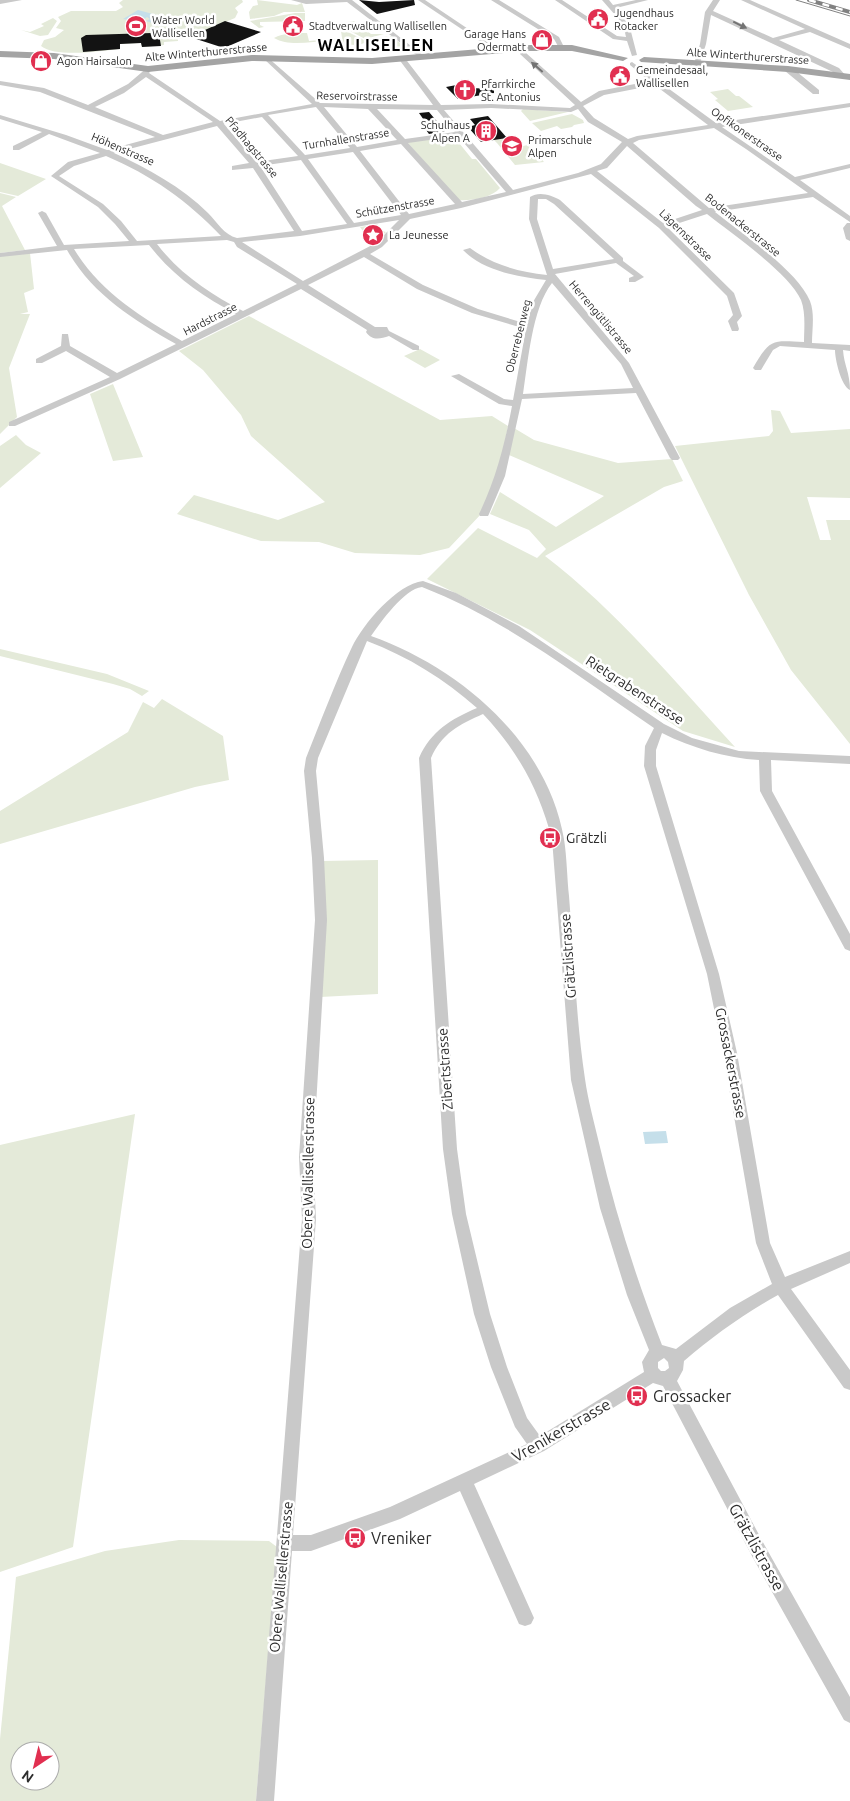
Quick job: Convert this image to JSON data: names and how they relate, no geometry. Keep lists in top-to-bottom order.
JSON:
{
  "streets": {
    "main road": ["Alte Winterthurerstrasse"],
    "street": [
      "Reservoirstrasse",
      "Opfikonerstrasse",
      "Turnhallenstrasse",
      "Pfadhagstrasse",
      "Höhenstrasse",
      "Schützenstrasse",
      "Bodenackerstrasse",
      "Lägernstrasse",
      "Herrengütlistrasse",
      "Hardstrasse",
      "Oberrebenweg",
      "Rietgrabenstrasse",
      "Grätzlistrasse",
      "Grossackerstrasse",
      "Zibertstrasse",
      "Obere Wallisellerstrasse",
      "Vrenikerstrasse"
    ]
  },
  "crossings": [
    ["Alte Winterthurerstrasse", "Opfikonerstrasse"],
    ["Alte Winterthurerstrasse", "Pfadhagstrasse"],
    ["Alte Winterthurerstrasse", "Bodenackerstrasse"],
    ["Reservoirstrasse", "Pfadhagstrasse"],
    ["Reservoirstrasse", "Höhenstrasse"],
    ["Reservoirstrasse", "Schützenstrasse"],
    ["Reservoirstrasse", "Bodenackerstrasse"],
    ["Turnhallenstrasse", "Pfadhagstrasse"],
    ["Pfadhagstrasse", "Schützenstrasse"],
    ["Höhenstrasse", "Schützenstrasse"],
    ["Schützenstrasse", "Bodenackerstrasse"],
    ["Schützenstrasse", "Lägernstrasse"],
    ["Schützenstrasse", "Hardstrasse"],
    ["Herrengütlistrasse", "Oberrebenweg"],
    ["Rietgrabenstrasse", "Grossackerstrasse"],
    ["Rietgrabenstrasse", "Obere Wallisellerstrasse"],
    ["Grätzlistrasse", "Zibertstrasse"],
    ["Grätzlistrasse", "Obere Wallisellerstrasse"],
    ["Grätzlistrasse", "Vrenikerstrasse"],
    ["Zibertstrasse", "Vrenikerstrasse"],
    ["Obere Wallisellerstrasse", "Vrenikerstrasse"]
  ],
  "districts": ["WALLISELLEN"],
  "places": {
    "public building": ["Jugendhaus Rotacker", "Stadtverwaltung Wallisellen", "Gemeindesaal, Wallisellen"],
    "sports": ["Water World Wallisellen"],
    "shop": ["Garage Hans Odermatt", "Agon Hairsalon"],
    "church": ["Pfarrkirche St. Antonius"],
    "building": ["Schulhaus Alpen A"],
    "school or university": ["Primarschule Alpen"],
    "place": ["La Jeunesse"],
    "bus stop": ["Grätzli", "Grossacker", "Vreniker"]
  },
  "north": "bottom left"
}
